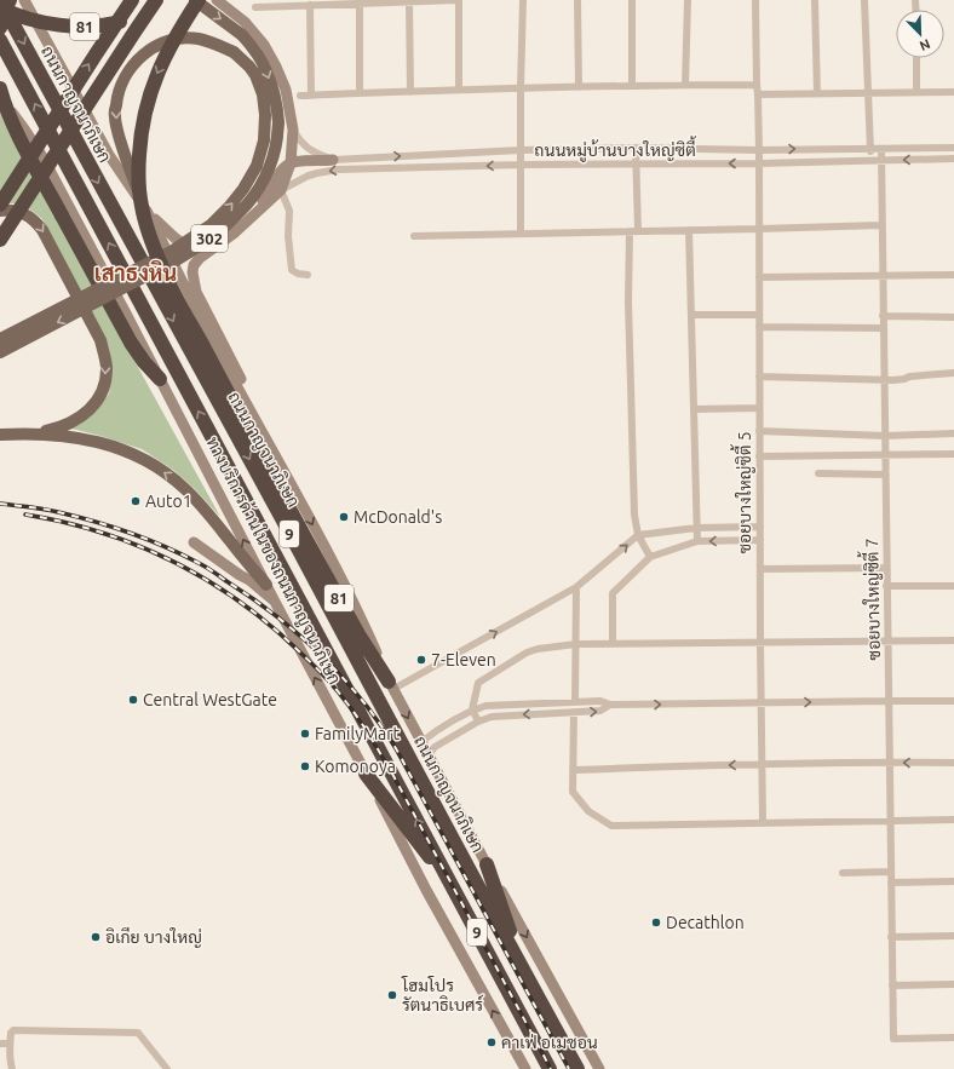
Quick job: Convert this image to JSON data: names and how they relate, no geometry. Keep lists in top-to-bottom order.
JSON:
{
  "streets": {
    "highway": ["81", "ถนนกาญจนาภิเษก", "9"],
    "main road": ["302", "ทางบริการด้านในของถนนกาญจนาภิเษก"],
    "street": ["ถนนหมู่บ้านบางใหญ่ซิตี้", "ซอยบางใหญ่ซิตี้ 5", "ซอยบางใหญ่ซิตี้ 7"]
  },
  "crossings": [
    ["ถนนหมู่บ้านบางใหญ่ซิตี้", "ซอยบางใหญ่ซิตี้ 5"],
    ["ถนนหมู่บ้านบางใหญ่ซิตี้", "ซอยบางใหญ่ซิตี้ 7"]
  ],
  "districts": ["เสาธงหิน"],
  "places": [
    "Auto1",
    "McDonald's",
    "7-Eleven",
    "Central WestGate",
    "FamilyMart",
    "Komonoya",
    "Decathlon",
    "อิเกีย บางใหญ่",
    "โฮมโปร รัตนาธิเบศร์",
    "คาเฟ่ อเมซอน"
  ],
  "north": "bottom right"
}
